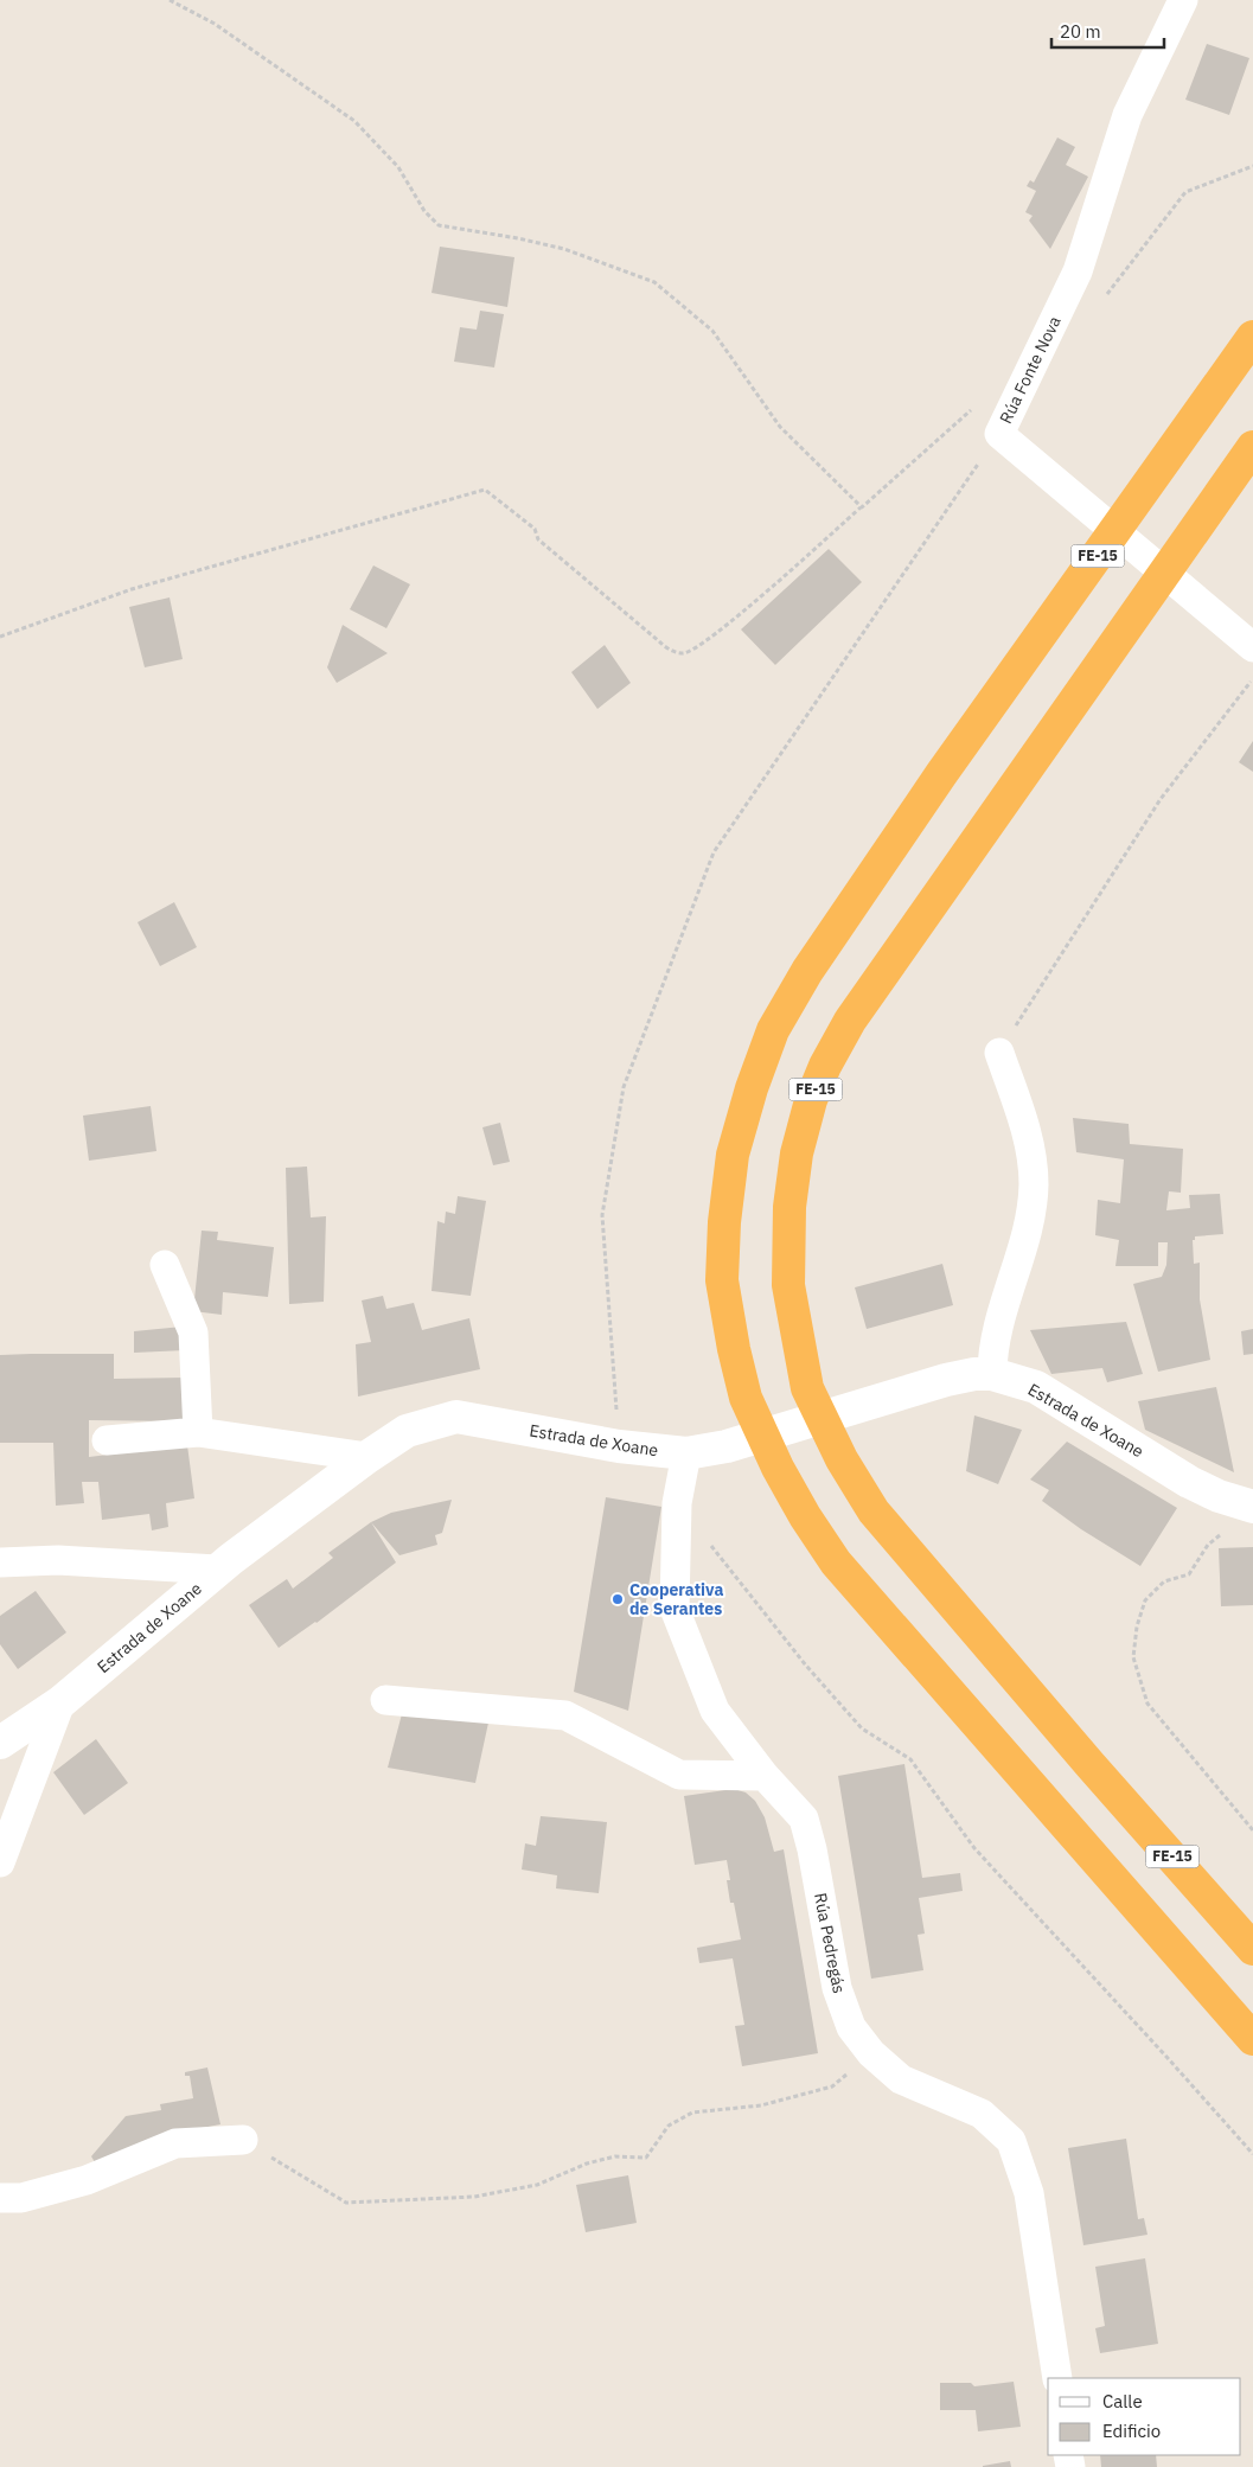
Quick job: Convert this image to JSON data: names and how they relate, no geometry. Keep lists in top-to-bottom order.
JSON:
{
  "streets": {
    "highway": ["FE-15"],
    "main road": ["Estrada de Xoane"],
    "street": ["Rúa Fonte Nova", "Rúa Pedregás"]
  },
  "crossings": [
    ["Estrada de Xoane", "Rúa Pedregás"]
  ],
  "places": ["Cooperativa de Serantes"],
  "legend": ["Calle", "Edificio"],
  "scale_bar": "20 m"
}
